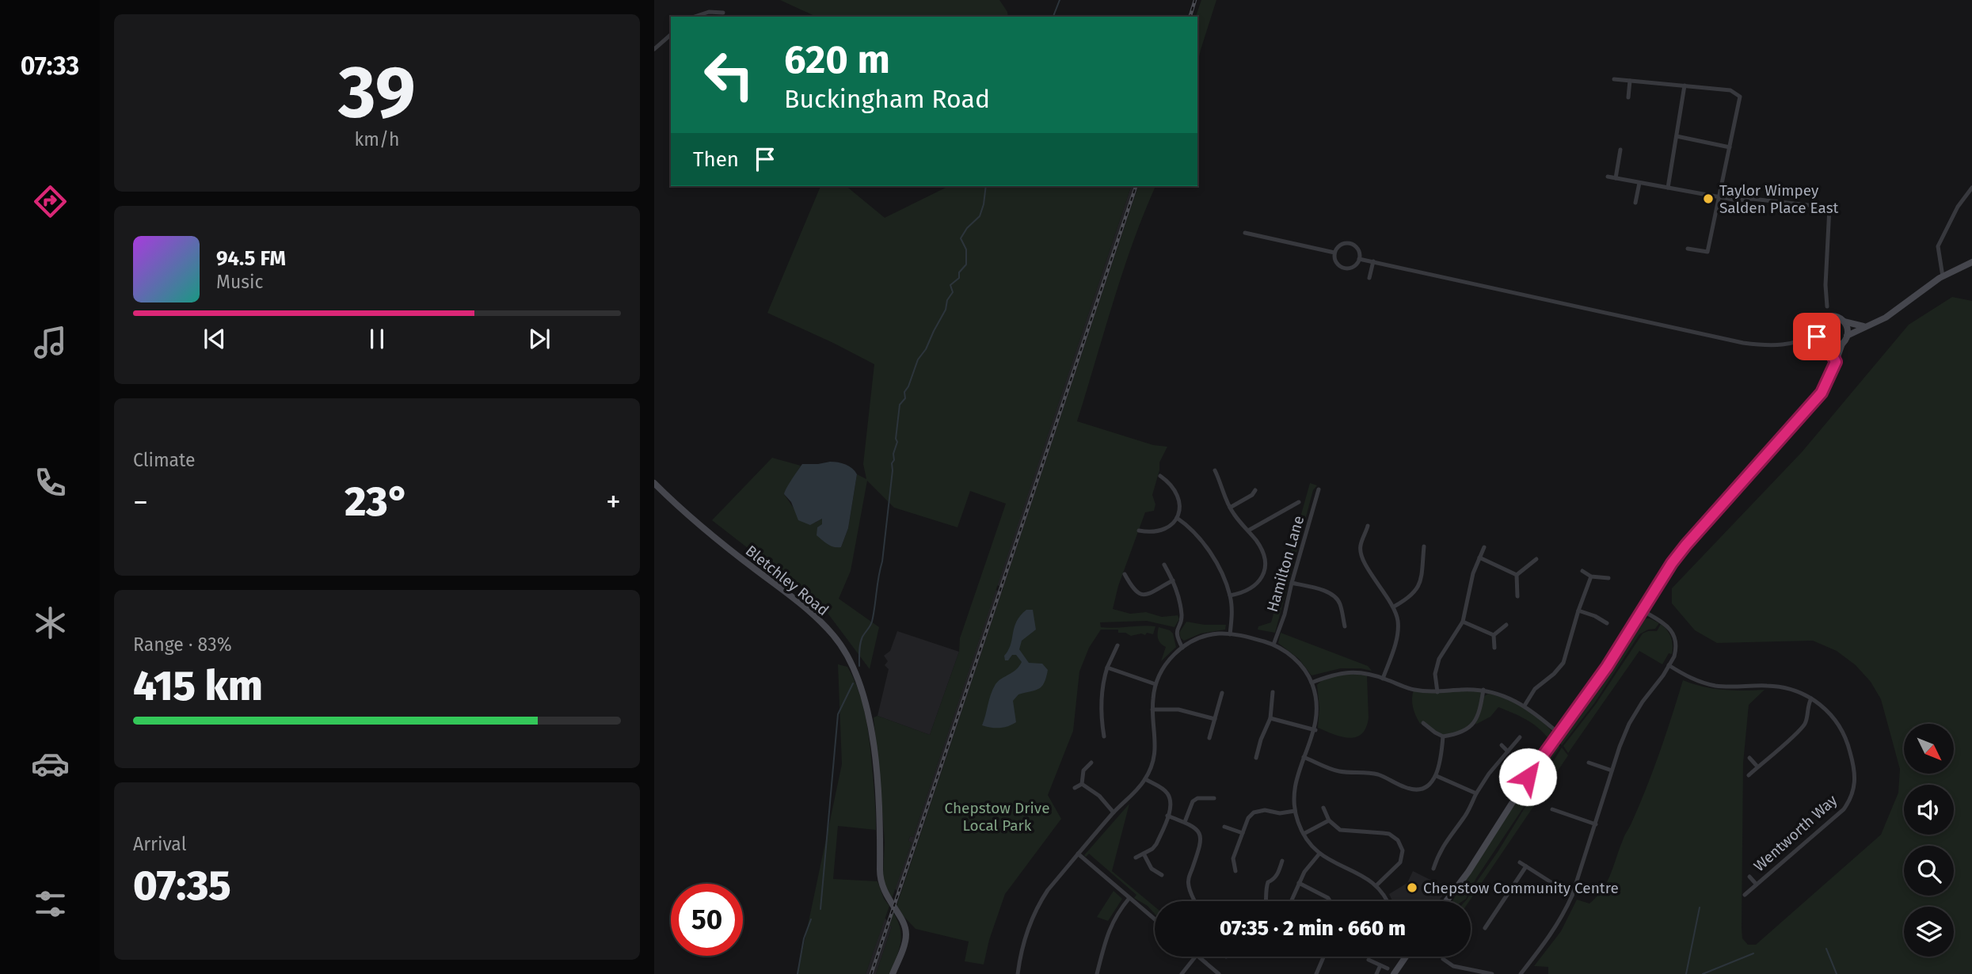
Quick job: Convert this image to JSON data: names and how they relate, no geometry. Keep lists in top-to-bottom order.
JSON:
{
  "streets": {
    "main road": ["Bletchley Road"],
    "street": ["Hamilton Lane", "Wentworth Way"]
  },
  "parks": ["Chepstow Drive Local Park"],
  "places": ["Taylor Wimpey Salden Place East", "Chepstow Community Centre"],
  "north": "bottom right",
  "page": {
    "tabs": "07:33",
    "tile": [
      ["39", "km/h"],
      "Climate",
      ["Range · 83%", "415 km"],
      ["Arrival", "07:35"]
    ],
    "turn": ["620 m", "Buckingham Road"],
    "then": "Then",
    "song": ["94.5 FM", "Music"],
    "heat": ["−", "23°", "+"],
    "limit": "50",
    "trip": "07:35 · 2 min · 660 m"
  }
}
